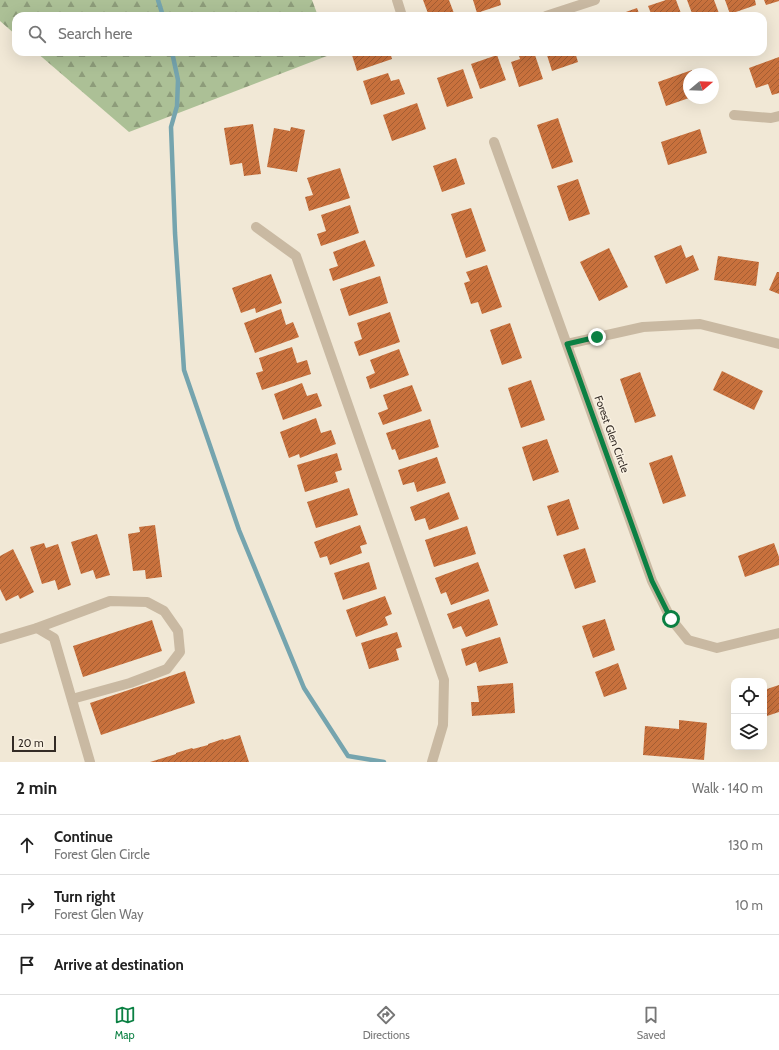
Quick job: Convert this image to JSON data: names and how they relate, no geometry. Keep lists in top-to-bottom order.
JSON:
{
  "streets": {
    "street": ["Forest Glen Circle"]
  },
  "scale_bar": "20 m",
  "north": "right",
  "page": {
    "search": "Search here",
    "scale": "20 m",
    "heading": ["2 min", "Walk · 140 m"],
    "list": [
      ["Continue", "Forest Glen Circle", "130 m"],
      ["Turn right", "Forest Glen Way", "10 m"],
      "Arrive at destination"
    ],
    "nav": ["Map", "Directions", "Saved"]
  }
}
